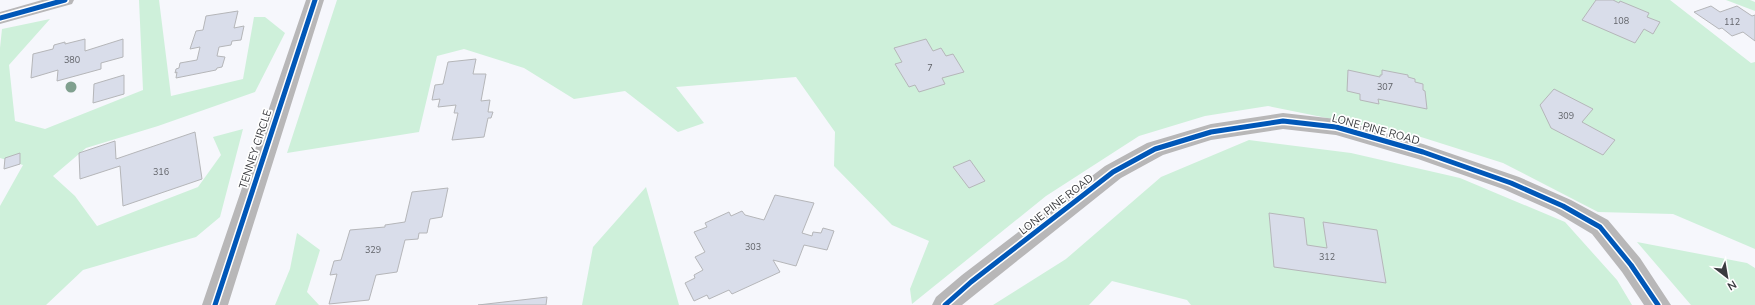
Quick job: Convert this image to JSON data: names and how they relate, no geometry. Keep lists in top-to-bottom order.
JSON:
{
  "streets": {
    "street": ["LONE PINE ROAD", "TENNEY CIRCLE"]
  },
  "house_numbers": [
    "108",
    "112",
    "380",
    "7",
    "307",
    "309",
    "316",
    "303",
    "329",
    "312"
  ],
  "north": "bottom right"
}
